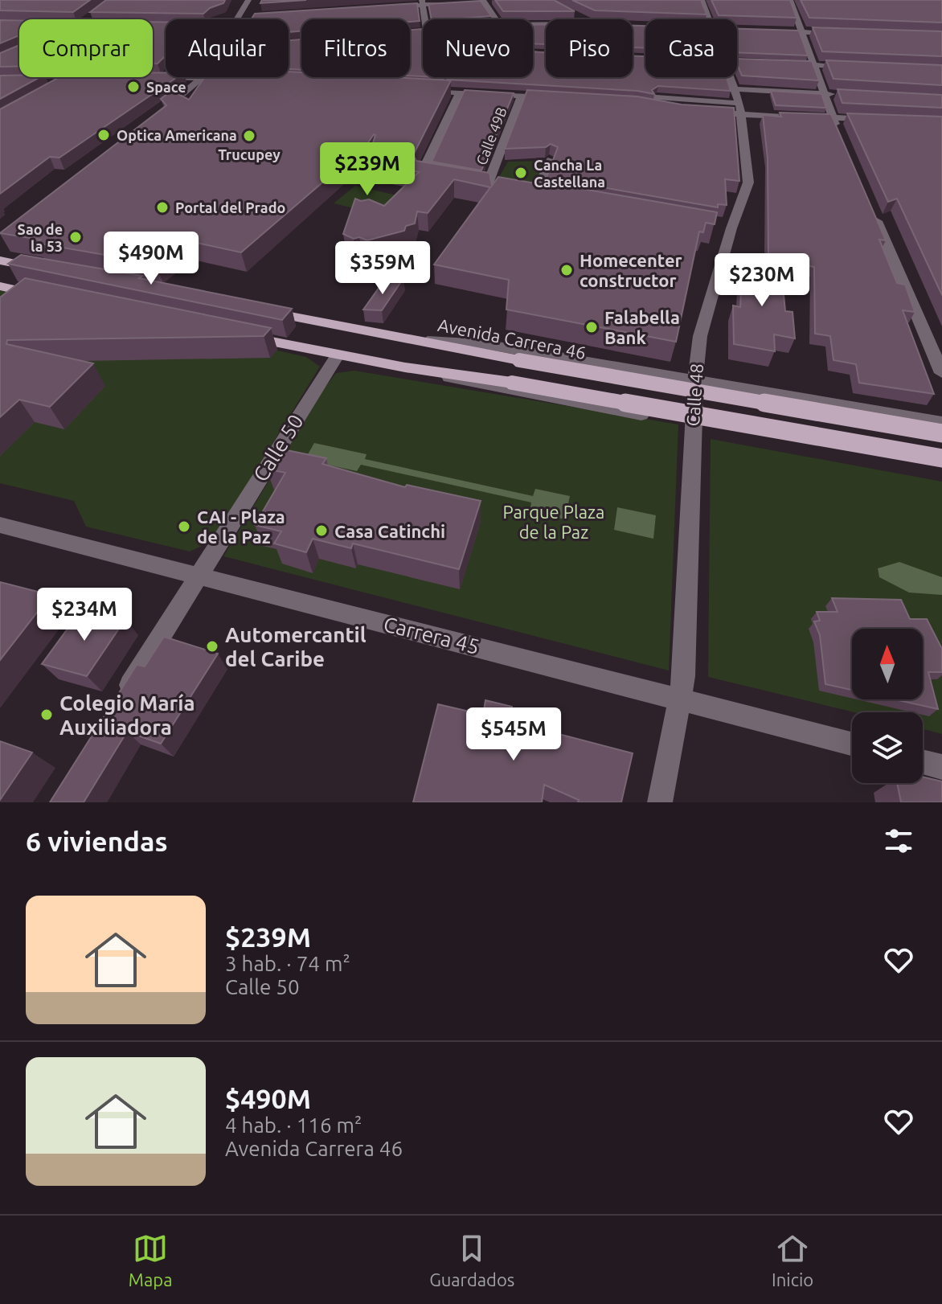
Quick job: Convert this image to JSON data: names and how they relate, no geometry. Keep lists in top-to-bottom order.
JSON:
{
  "streets": {
    "main road": ["Avenida Carrera 46"],
    "street": [
      "Calle 49B",
      "Calle 48",
      "Calle 50",
      "Carrera 45"
    ]
  },
  "crossings": [
    ["Calle 48", "Carrera 45"],
    ["Calle 50", "Carrera 45"]
  ],
  "parks": ["Parque Plaza de la Paz"],
  "places": [
    "Space",
    "Optica Americana",
    "Trucupey",
    "Cancha La Castellana",
    "Portal del Prado",
    "Sao de la 53",
    "Homecenter constructor",
    "Falabella Bank",
    "CAI - Plaza de la Paz",
    "Casa Catinchi",
    "Automercantil del Caribe",
    "Colegio María Auxiliadora"
  ],
  "north": "top",
  "page": {
    "chip": [
      "Comprar",
      "Alquilar",
      "Filtros",
      "Nuevo",
      "Piso",
      "Casa"
    ],
    "price": [
      "$239M",
      "$490M",
      "$359M",
      "$230M",
      "$234M",
      "$545M"
    ],
    "heading": "6 viviendas",
    "list": [
      {
        "name": "$239M",
        "note": "3 hab. · 74 m² · Calle 50"
      },
      {
        "name": "$490M",
        "note": "4 hab. · 116 m² · Avenida Carrera 46"
      }
    ],
    "tabs": ["Mapa", "Guardados", "Inicio"]
  }
}
